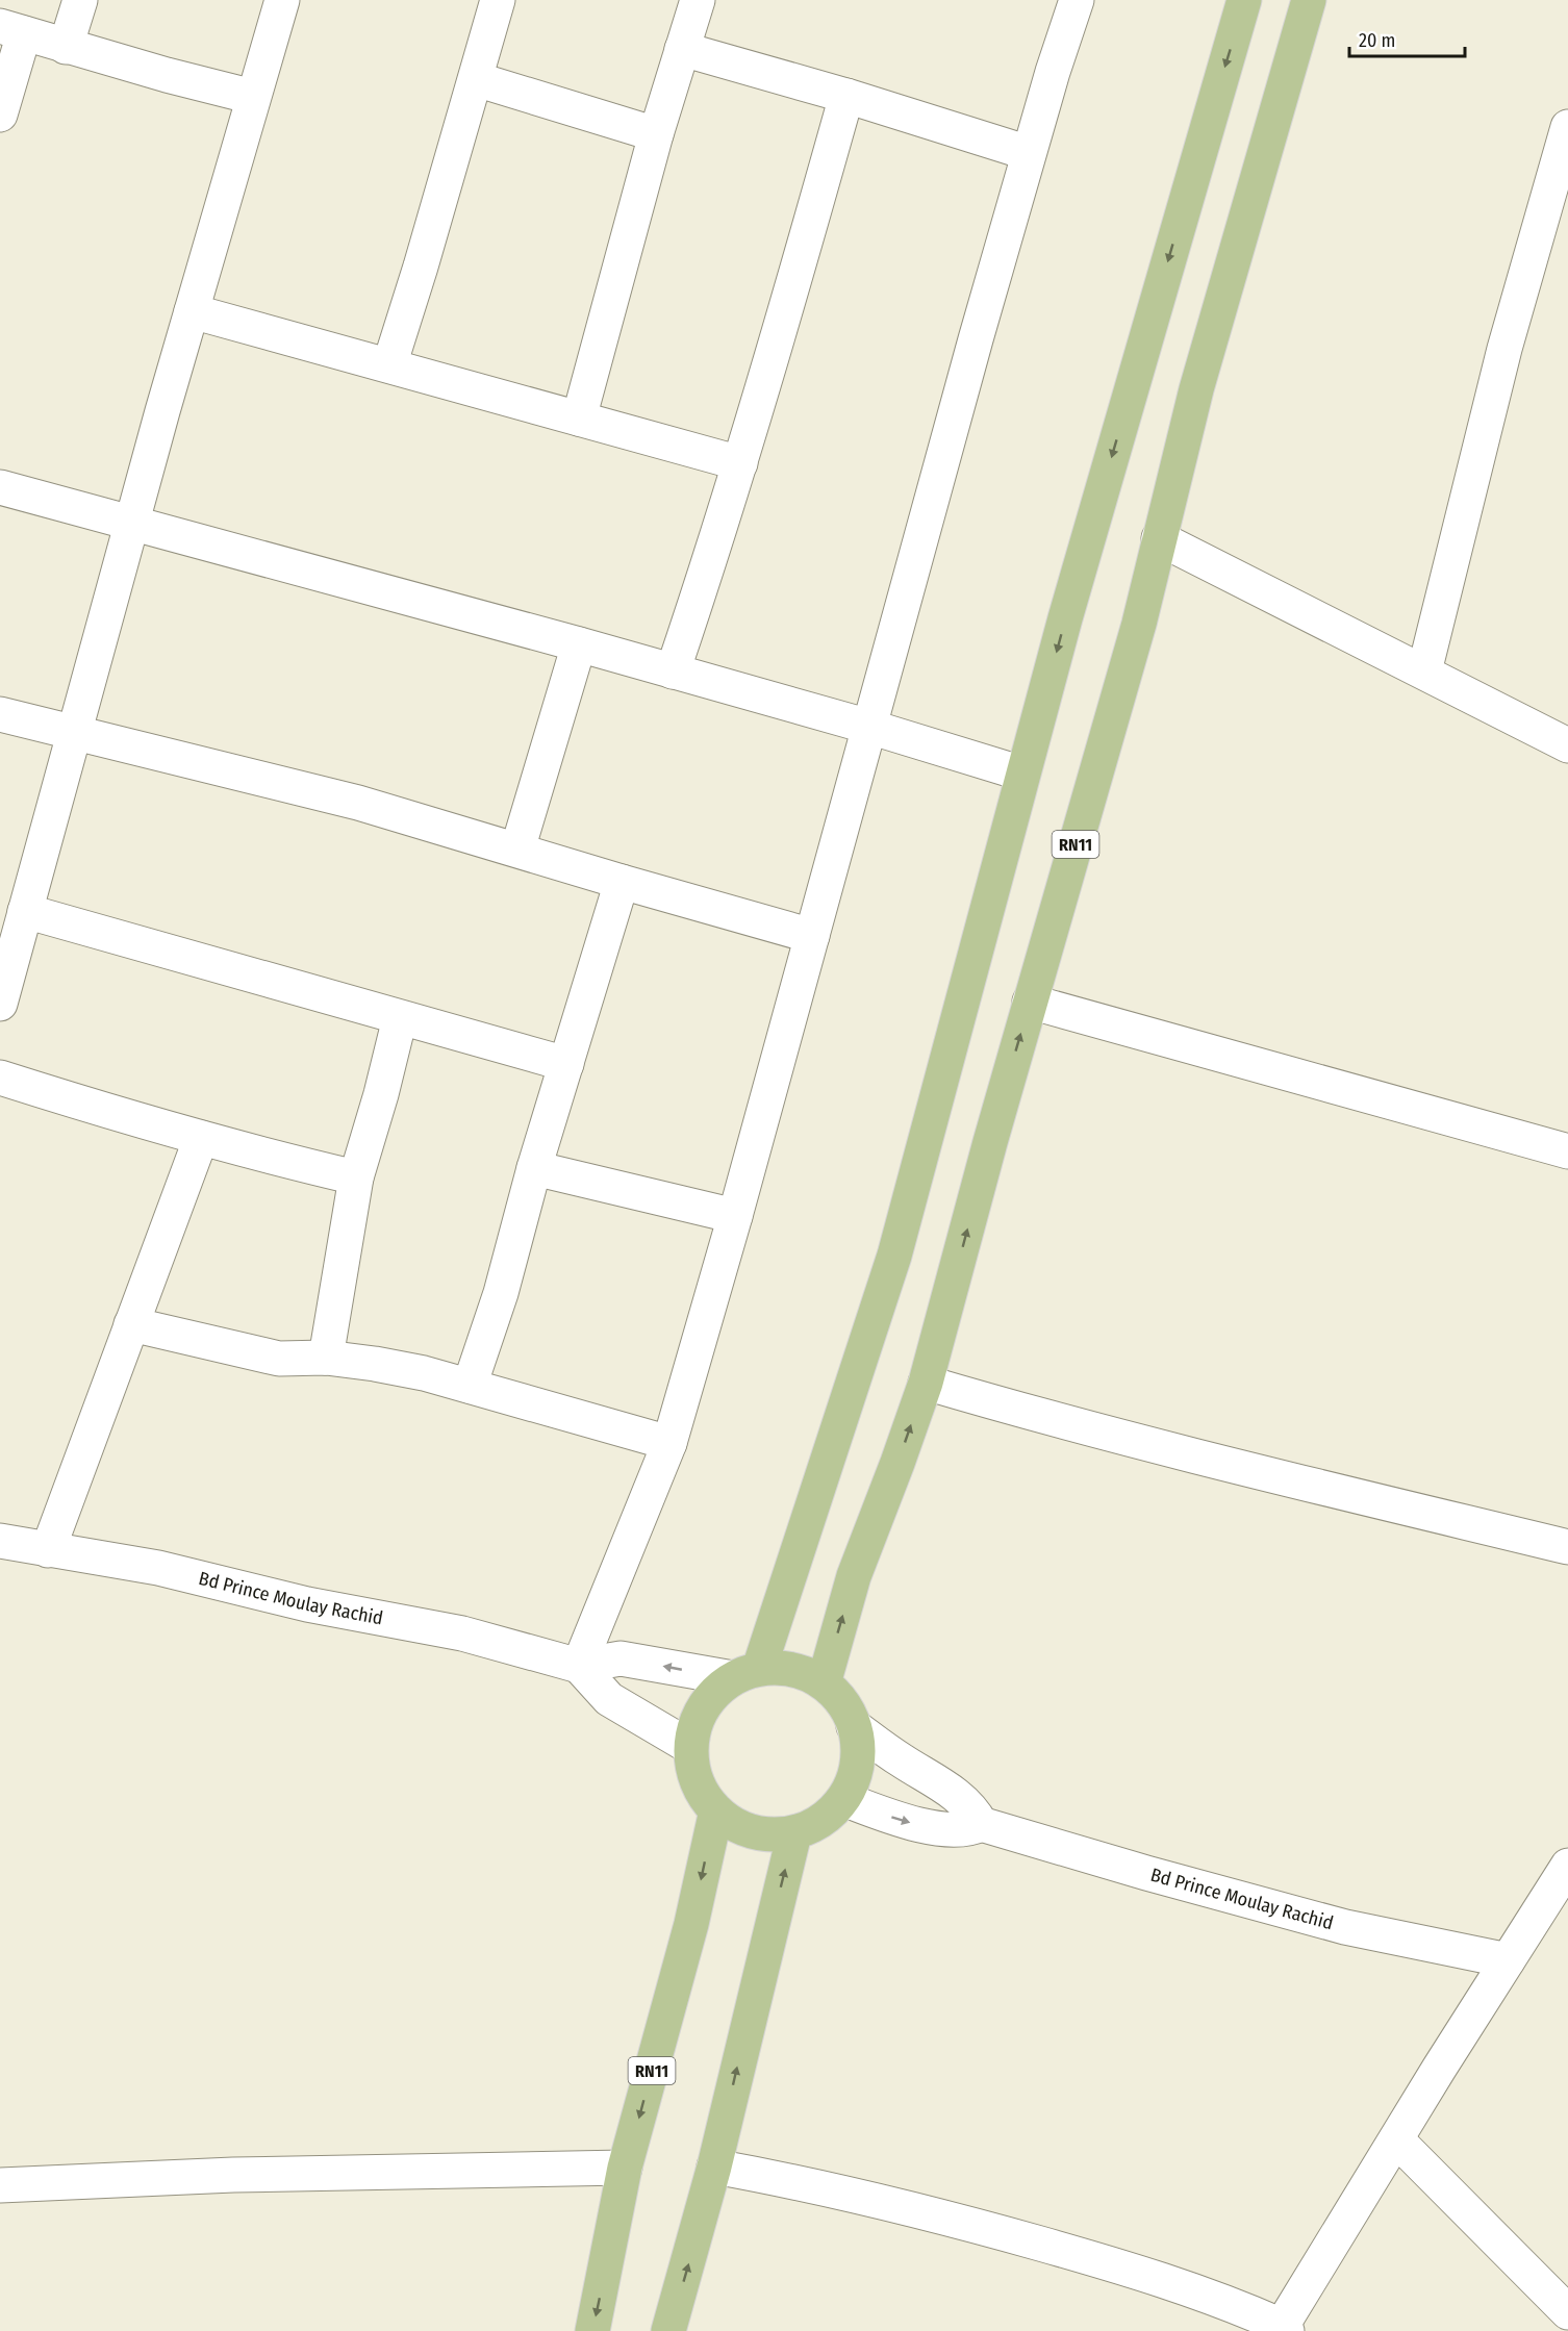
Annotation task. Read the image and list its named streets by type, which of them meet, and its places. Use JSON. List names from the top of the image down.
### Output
{
  "streets": {
    "main road": ["RN11"],
    "street": ["Bd Prince Moulay Rachid"]
  },
  "crossings": [
    ["RN11", "Bd Prince Moulay Rachid"]
  ],
  "scale_bar": "20 m"
}
